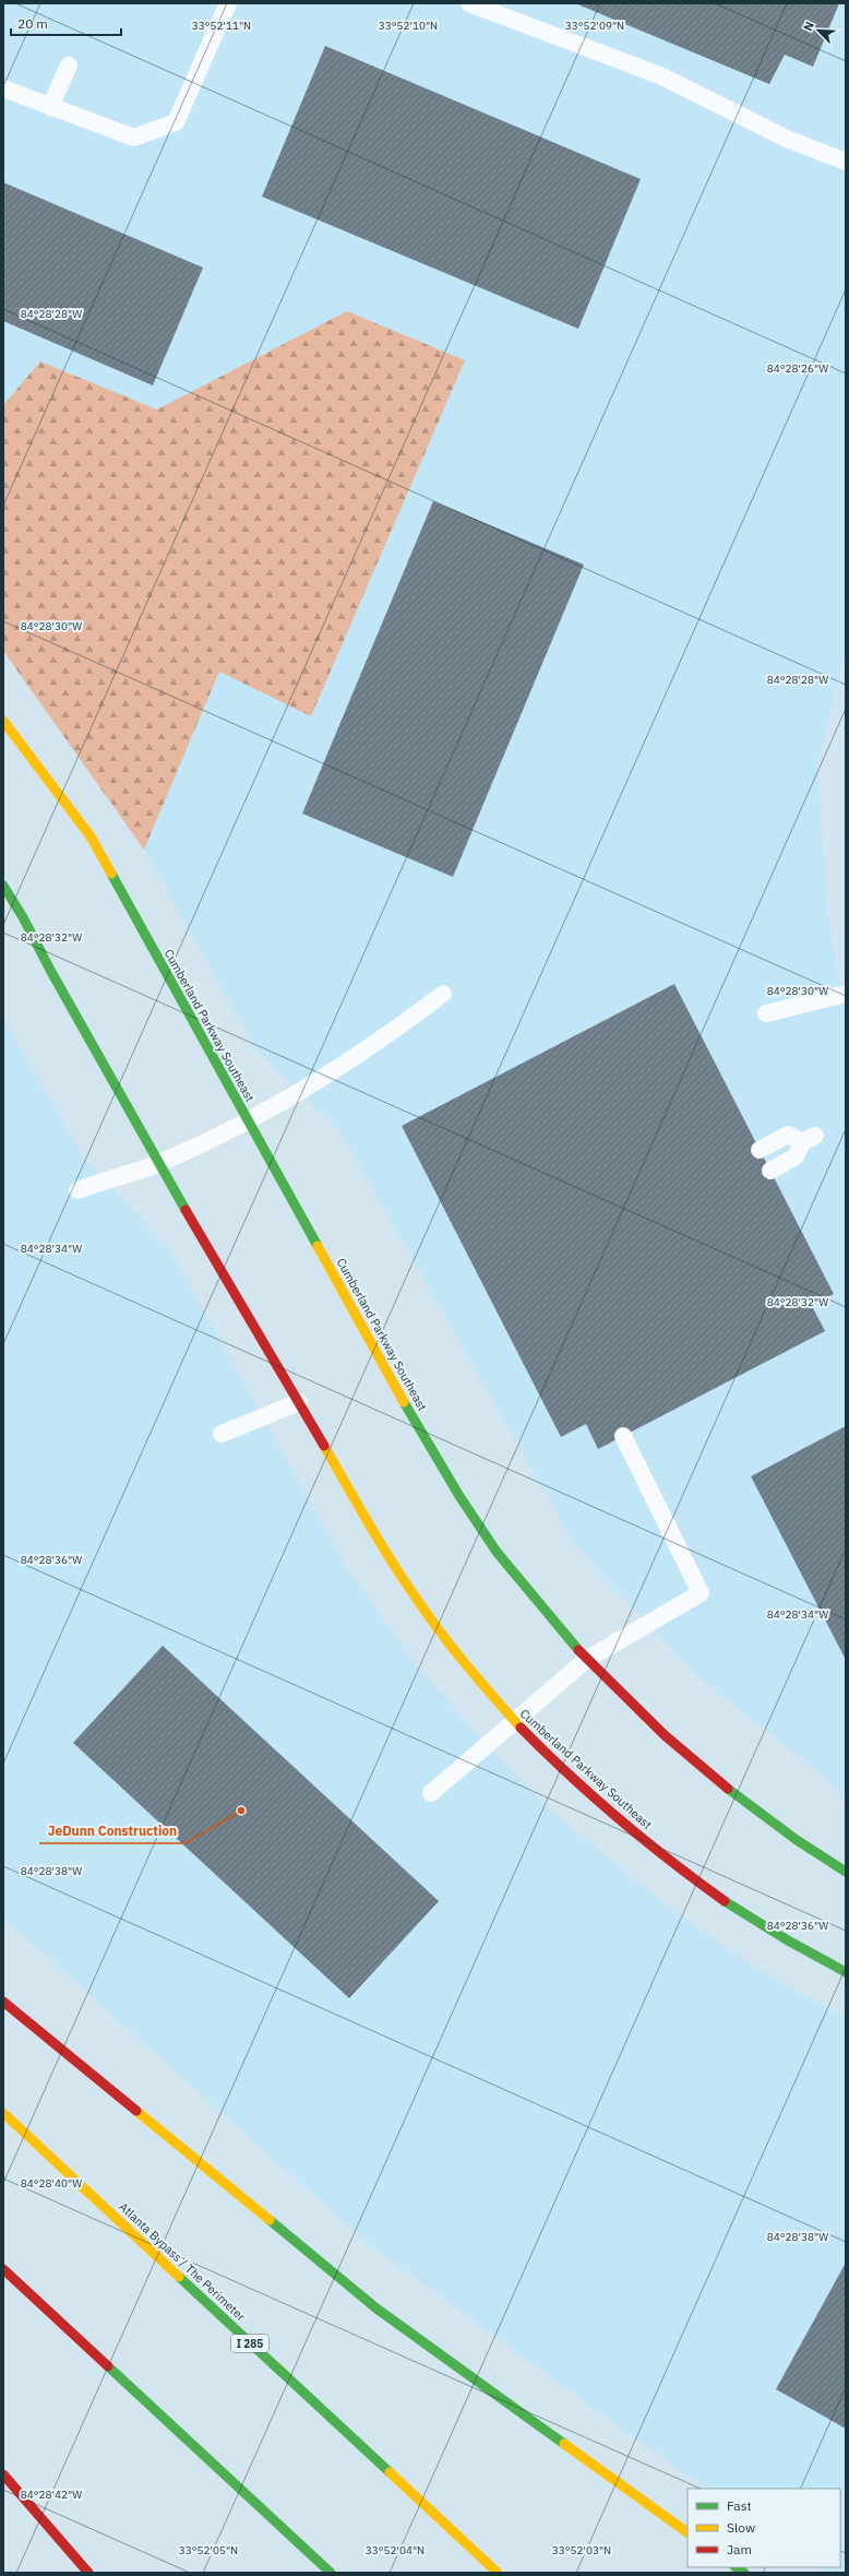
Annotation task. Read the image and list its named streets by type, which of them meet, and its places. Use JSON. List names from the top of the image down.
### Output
{
  "streets": {
    "main road": ["Cumberland Parkway Southeast", "Atlanta Bypass / The Perimeter", "I 285"]
  },
  "places": ["JeDunn Construction"],
  "legend": ["Fast", "Slow", "Jam"],
  "scale_bar": "20 m",
  "north": "top left",
  "coordinates": [
    "33°52'11\"N",
    "33°52'10\"N",
    "33°52'09\"N",
    "84°28'28\"W",
    "84°28'26\"W",
    "84°28'30\"W",
    "84°28'32\"W",
    "84°28'34\"W",
    "84°28'36\"W",
    "84°28'38\"W",
    "84°28'40\"W",
    "84°28'42\"W",
    "33°52'05\"N",
    "33°52'04\"N",
    "33°52'03\"N"
  ]
}
